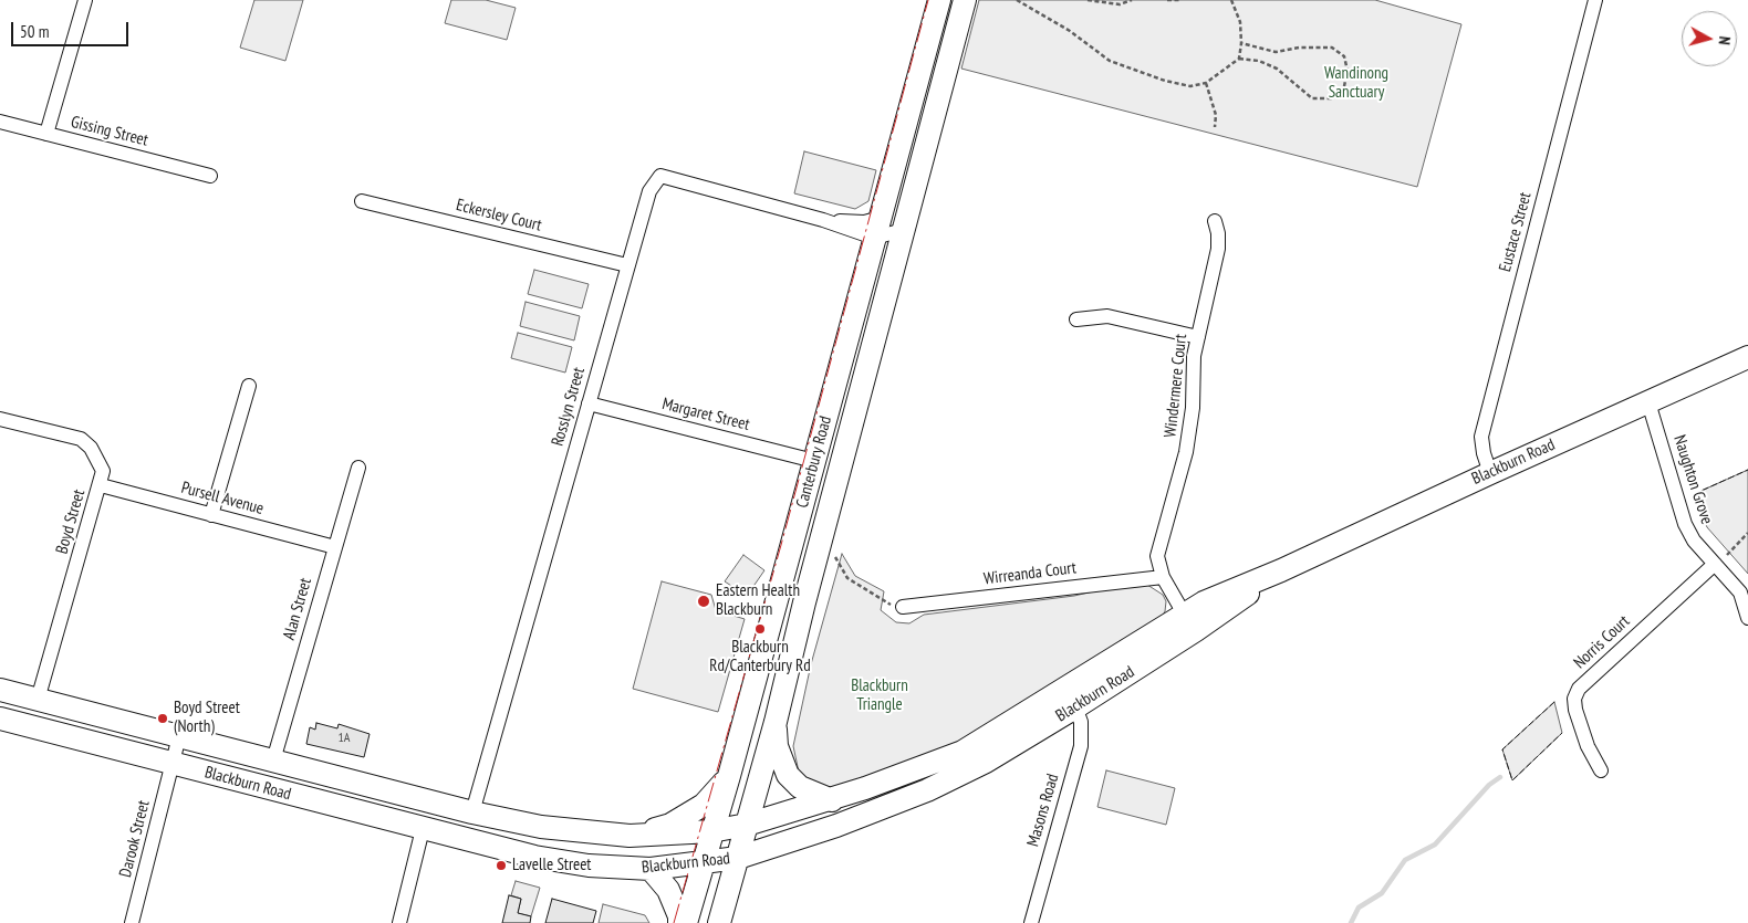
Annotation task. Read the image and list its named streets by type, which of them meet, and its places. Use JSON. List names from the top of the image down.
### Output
{
  "streets": {
    "main road": ["Canterbury Road", "Blackburn Road"],
    "street": [
      "Gissing Street",
      "Eckersley Court",
      "Eustace Street",
      "Windermere Court",
      "Rosslyn Street",
      "Margaret Street",
      "Naughton Grove",
      "Pursell Avenue",
      "Boyd Street",
      "Wirreanda Court",
      "Alan Street",
      "Norris Court",
      "Masons Road",
      "Darook Street"
    ]
  },
  "crossings": [
    ["Eckersley Court", "Rosslyn Street"],
    ["Eustace Street", "Blackburn Road"],
    ["Windermere Court", "Blackburn Road"],
    ["Windermere Court", "Wirreanda Court"],
    ["Rosslyn Street", "Margaret Street"],
    ["Rosslyn Street", "Canterbury Road"],
    ["Rosslyn Street", "Blackburn Road"],
    ["Margaret Street", "Canterbury Road"],
    ["Canterbury Road", "Blackburn Road"],
    ["Blackburn Road", "Naughton Grove"],
    ["Blackburn Road", "Boyd Street"],
    ["Blackburn Road", "Alan Street"],
    ["Blackburn Road", "Masons Road"],
    ["Blackburn Road", "Darook Street"],
    ["Naughton Grove", "Norris Court"],
    ["Pursell Avenue", "Boyd Street"],
    ["Pursell Avenue", "Alan Street"]
  ],
  "parks": ["Wandinong Sanctuary", "Blackburn Triangle"],
  "places": [
    "Eastern Health Blackburn",
    "Blackburn Rd/Canterbury Rd",
    "Boyd Street (North)",
    "Lavelle Street"
  ],
  "house_numbers": ["1A"],
  "scale_bar": "50 m",
  "north": "right"
}
